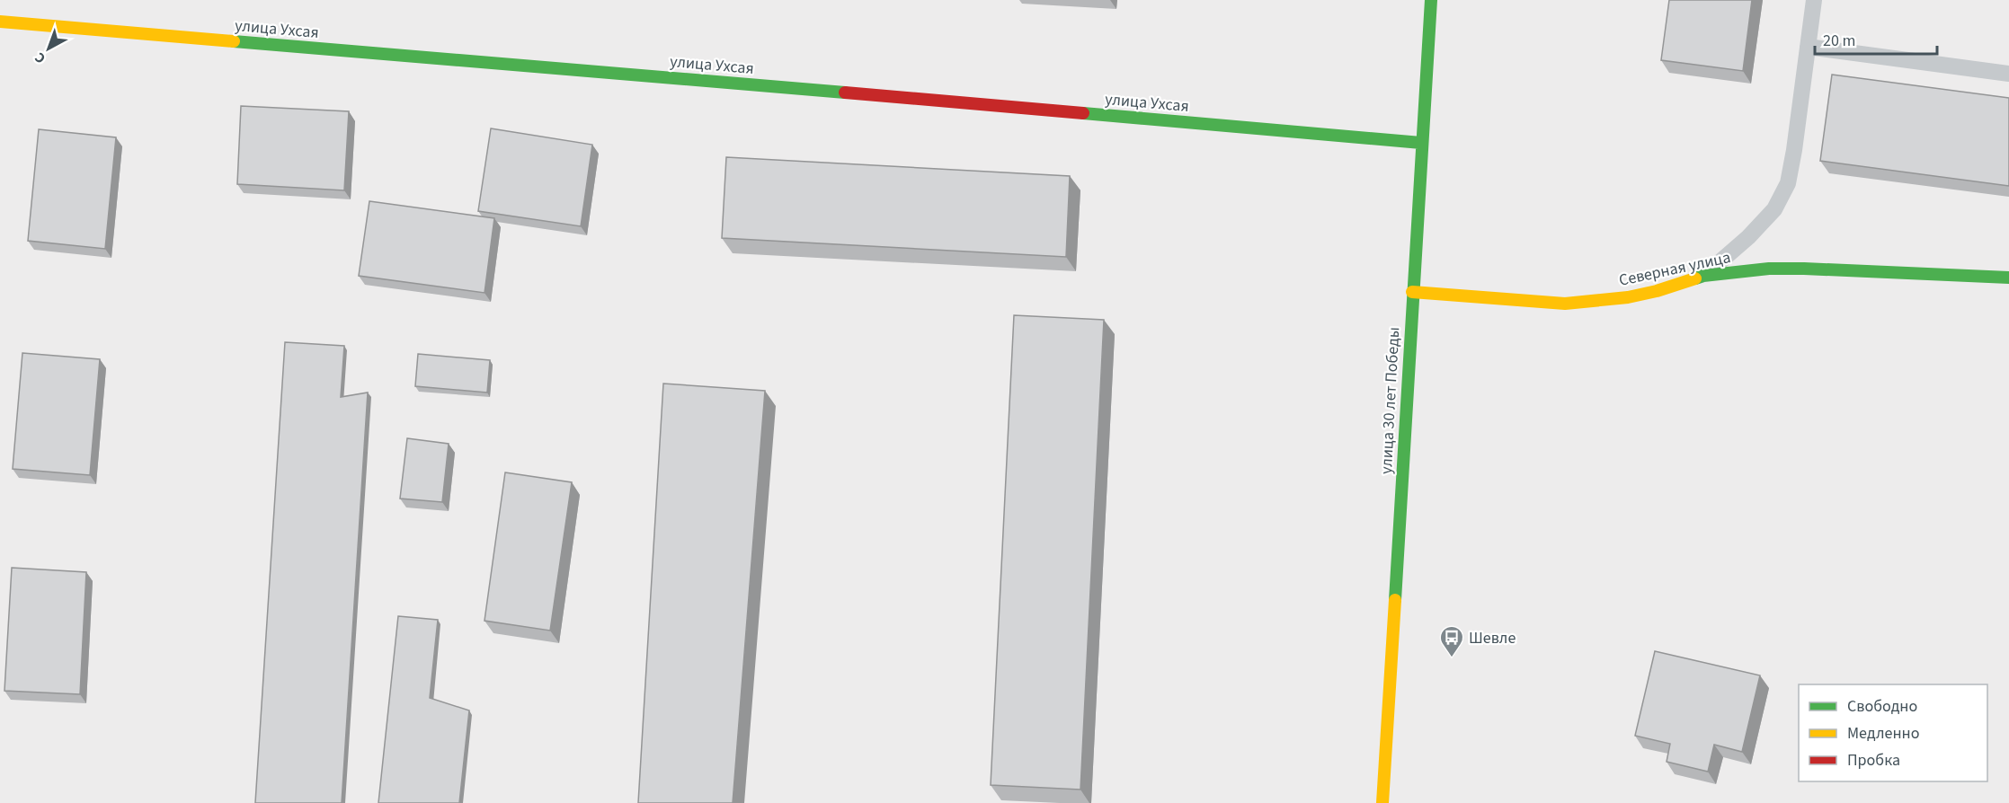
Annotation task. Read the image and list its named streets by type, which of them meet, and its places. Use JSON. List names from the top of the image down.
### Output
{
  "streets": {
    "street": ["улица Ухсая", "Северная улица", "улица 30 лет Победы"]
  },
  "crossings": [
    ["улица Ухсая", "улица 30 лет Победы"],
    ["Северная улица", "улица 30 лет Победы"]
  ],
  "places": {
    "bus stop": ["Шевле"]
  },
  "legend": ["Свободно", "Медленно", "Пробка"],
  "scale_bar": "20 m",
  "north": "bottom left"
}
